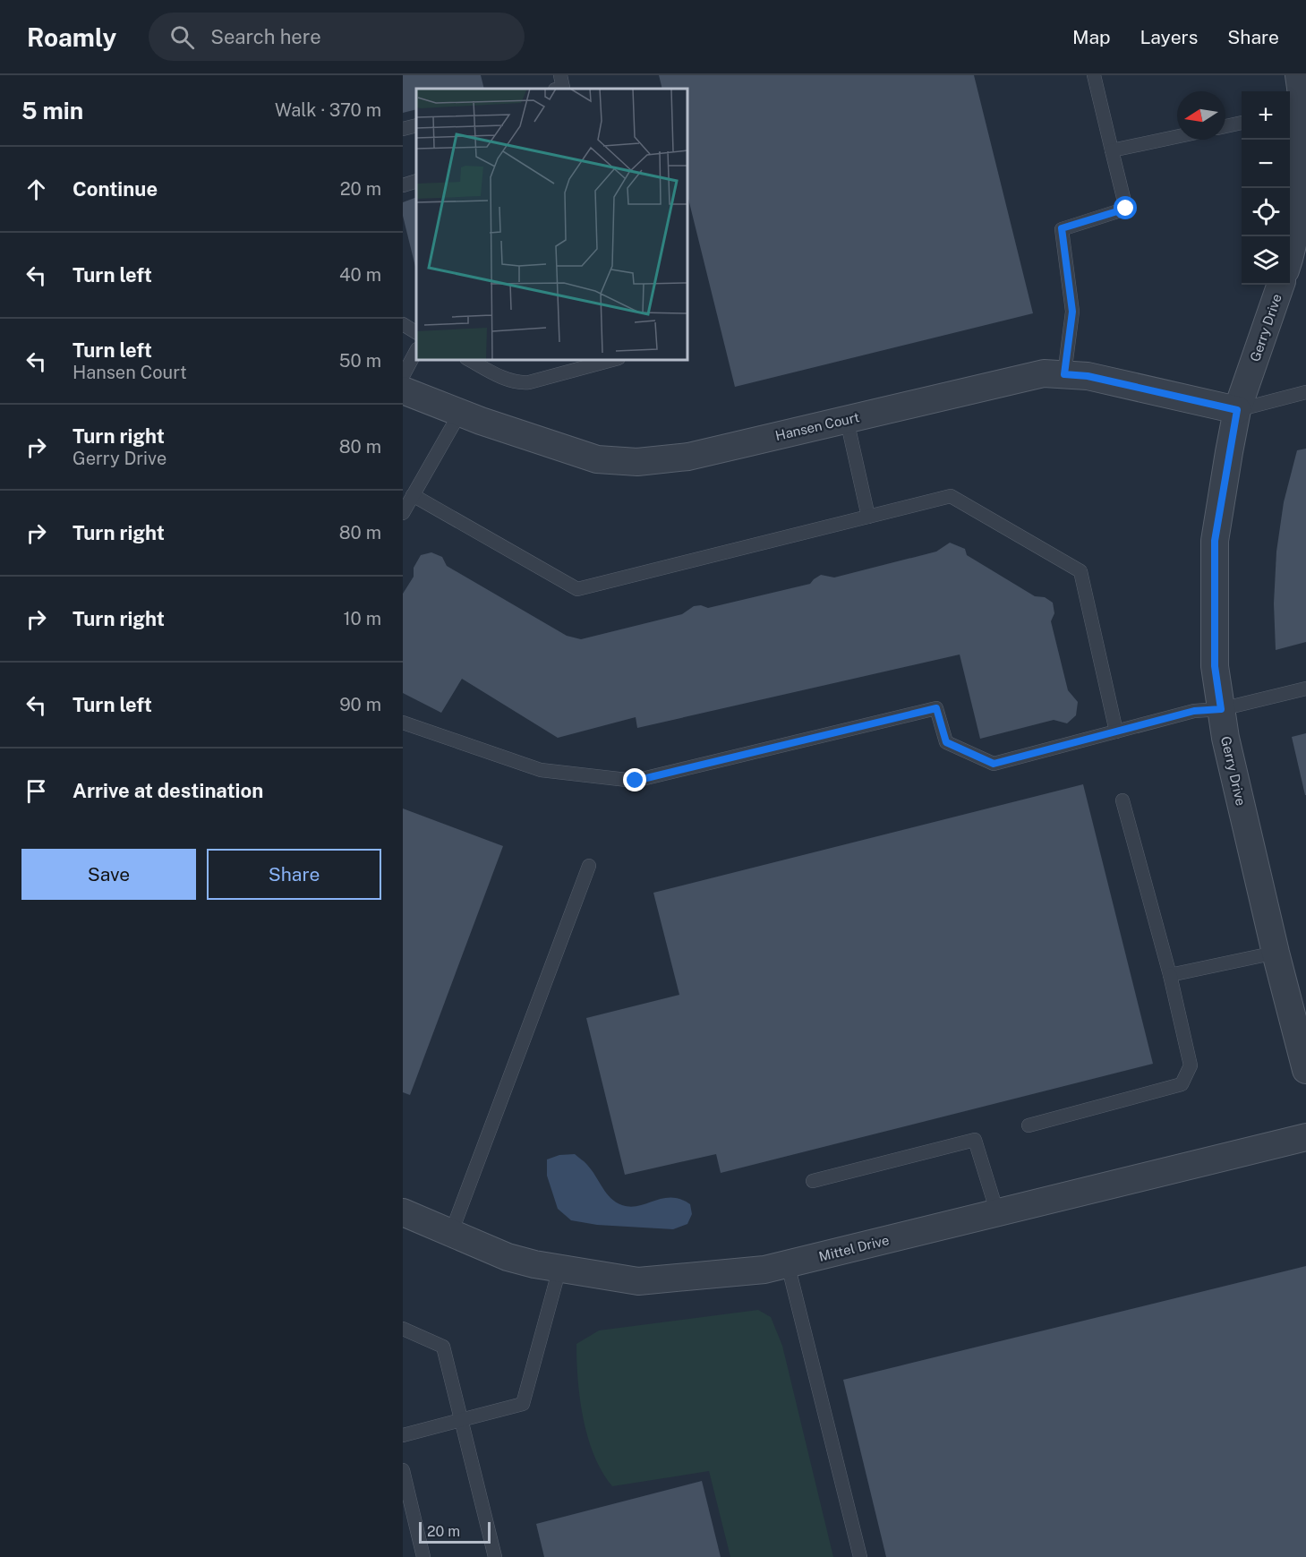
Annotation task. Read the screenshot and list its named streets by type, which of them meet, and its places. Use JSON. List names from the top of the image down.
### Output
{
  "streets": {
    "street": ["Gerry Drive", "Hansen Court", "Mittel Drive"]
  },
  "crossings": [
    ["Gerry Drive", "Hansen Court"]
  ],
  "scale_bar": "20 m",
  "north": "left",
  "page": {
    "header": "Roamly",
    "search": "Search here",
    "nav": ["Map", "Layers", "Share"],
    "heading": ["5 min", "Walk · 370 m"],
    "map_buttons": ["+", "−"],
    "list": [
      ["Continue", "20 m"],
      ["Turn left", "40 m"],
      ["Turn left", "Hansen Court", "50 m"],
      ["Turn right", "Gerry Drive", "80 m"],
      ["Turn right", "80 m"],
      ["Turn right", "10 m"],
      ["Turn left", "90 m"],
      "Arrive at destination"
    ],
    "buttons": ["Save", "Share"],
    "scale": "20 m"
  }
}
